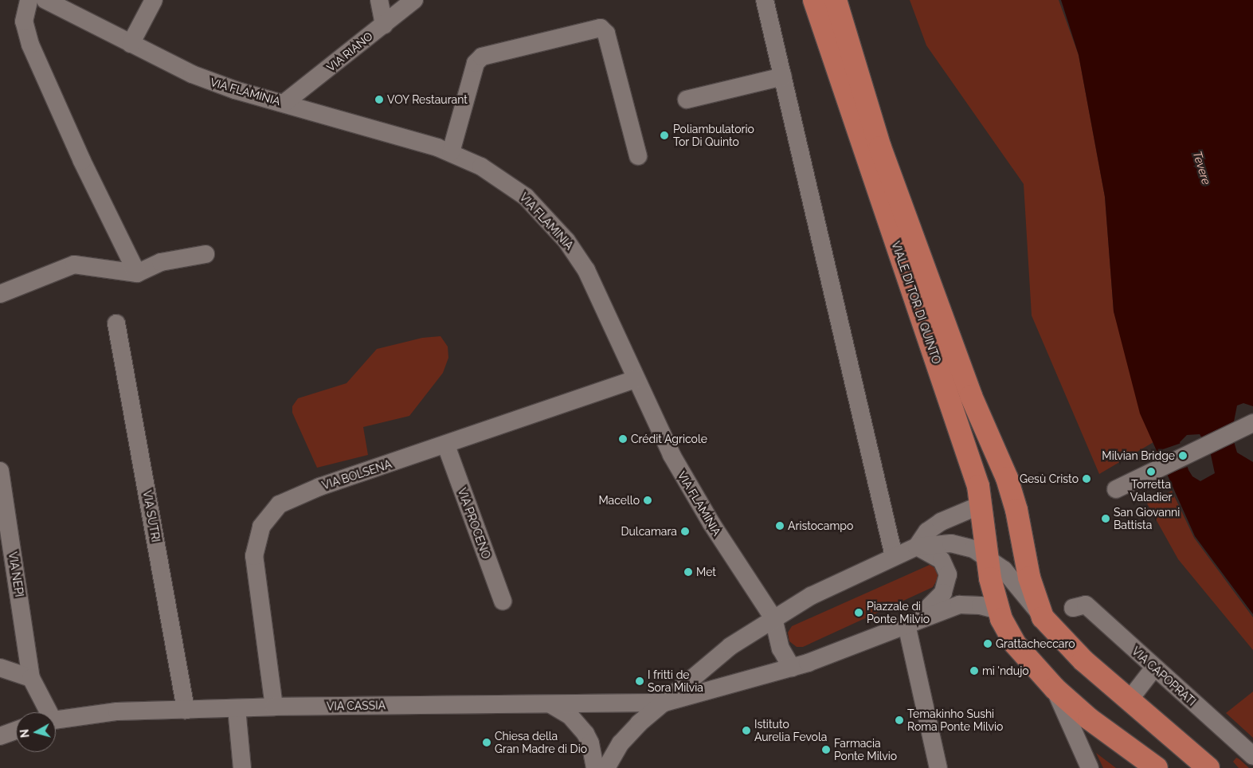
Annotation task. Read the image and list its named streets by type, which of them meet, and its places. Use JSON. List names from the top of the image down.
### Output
{
  "streets": {
    "main road": ["VIALE DI TOR DI QUINTO"],
    "street": [
      "VIA RIANO",
      "VIA FLAMINIA",
      "VIA BOLSENA",
      "VIA SUTRI",
      "VIA PROCENO",
      "VIA NEPI",
      "VIA CAPOPRATI",
      "VIA CASSIA"
    ]
  },
  "crossings": [
    ["VIA RIANO", "VIA FLAMINIA"],
    ["VIA FLAMINIA", "VIA BOLSENA"],
    ["VIA BOLSENA", "VIA PROCENO"],
    ["VIA BOLSENA", "VIA CASSIA"],
    ["VIA SUTRI", "VIA CASSIA"]
  ],
  "water": ["Tevere"],
  "places": [
    "VOY Restaurant",
    "Poliambulatorio Tor Di Quinto",
    "Crédit Agricole",
    "Milvian Bridge",
    "Torretta Valadier",
    "Gesù Cristo",
    "Macello",
    "San Giovanni Battista",
    "Aristocampo",
    "Dulcamara",
    "Met",
    "Piazzale di Ponte Milvio",
    "Grattacheccaro",
    "mi 'ndujo",
    "I fritti de Sora Milvia",
    "Temakinho Sushi Roma Ponte Milvio",
    "Istituto Aurelia Fevola",
    "Chiesa della Gran Madre di Dio",
    "Farmacia Ponte Milvio"
  ],
  "north": "left"
}
